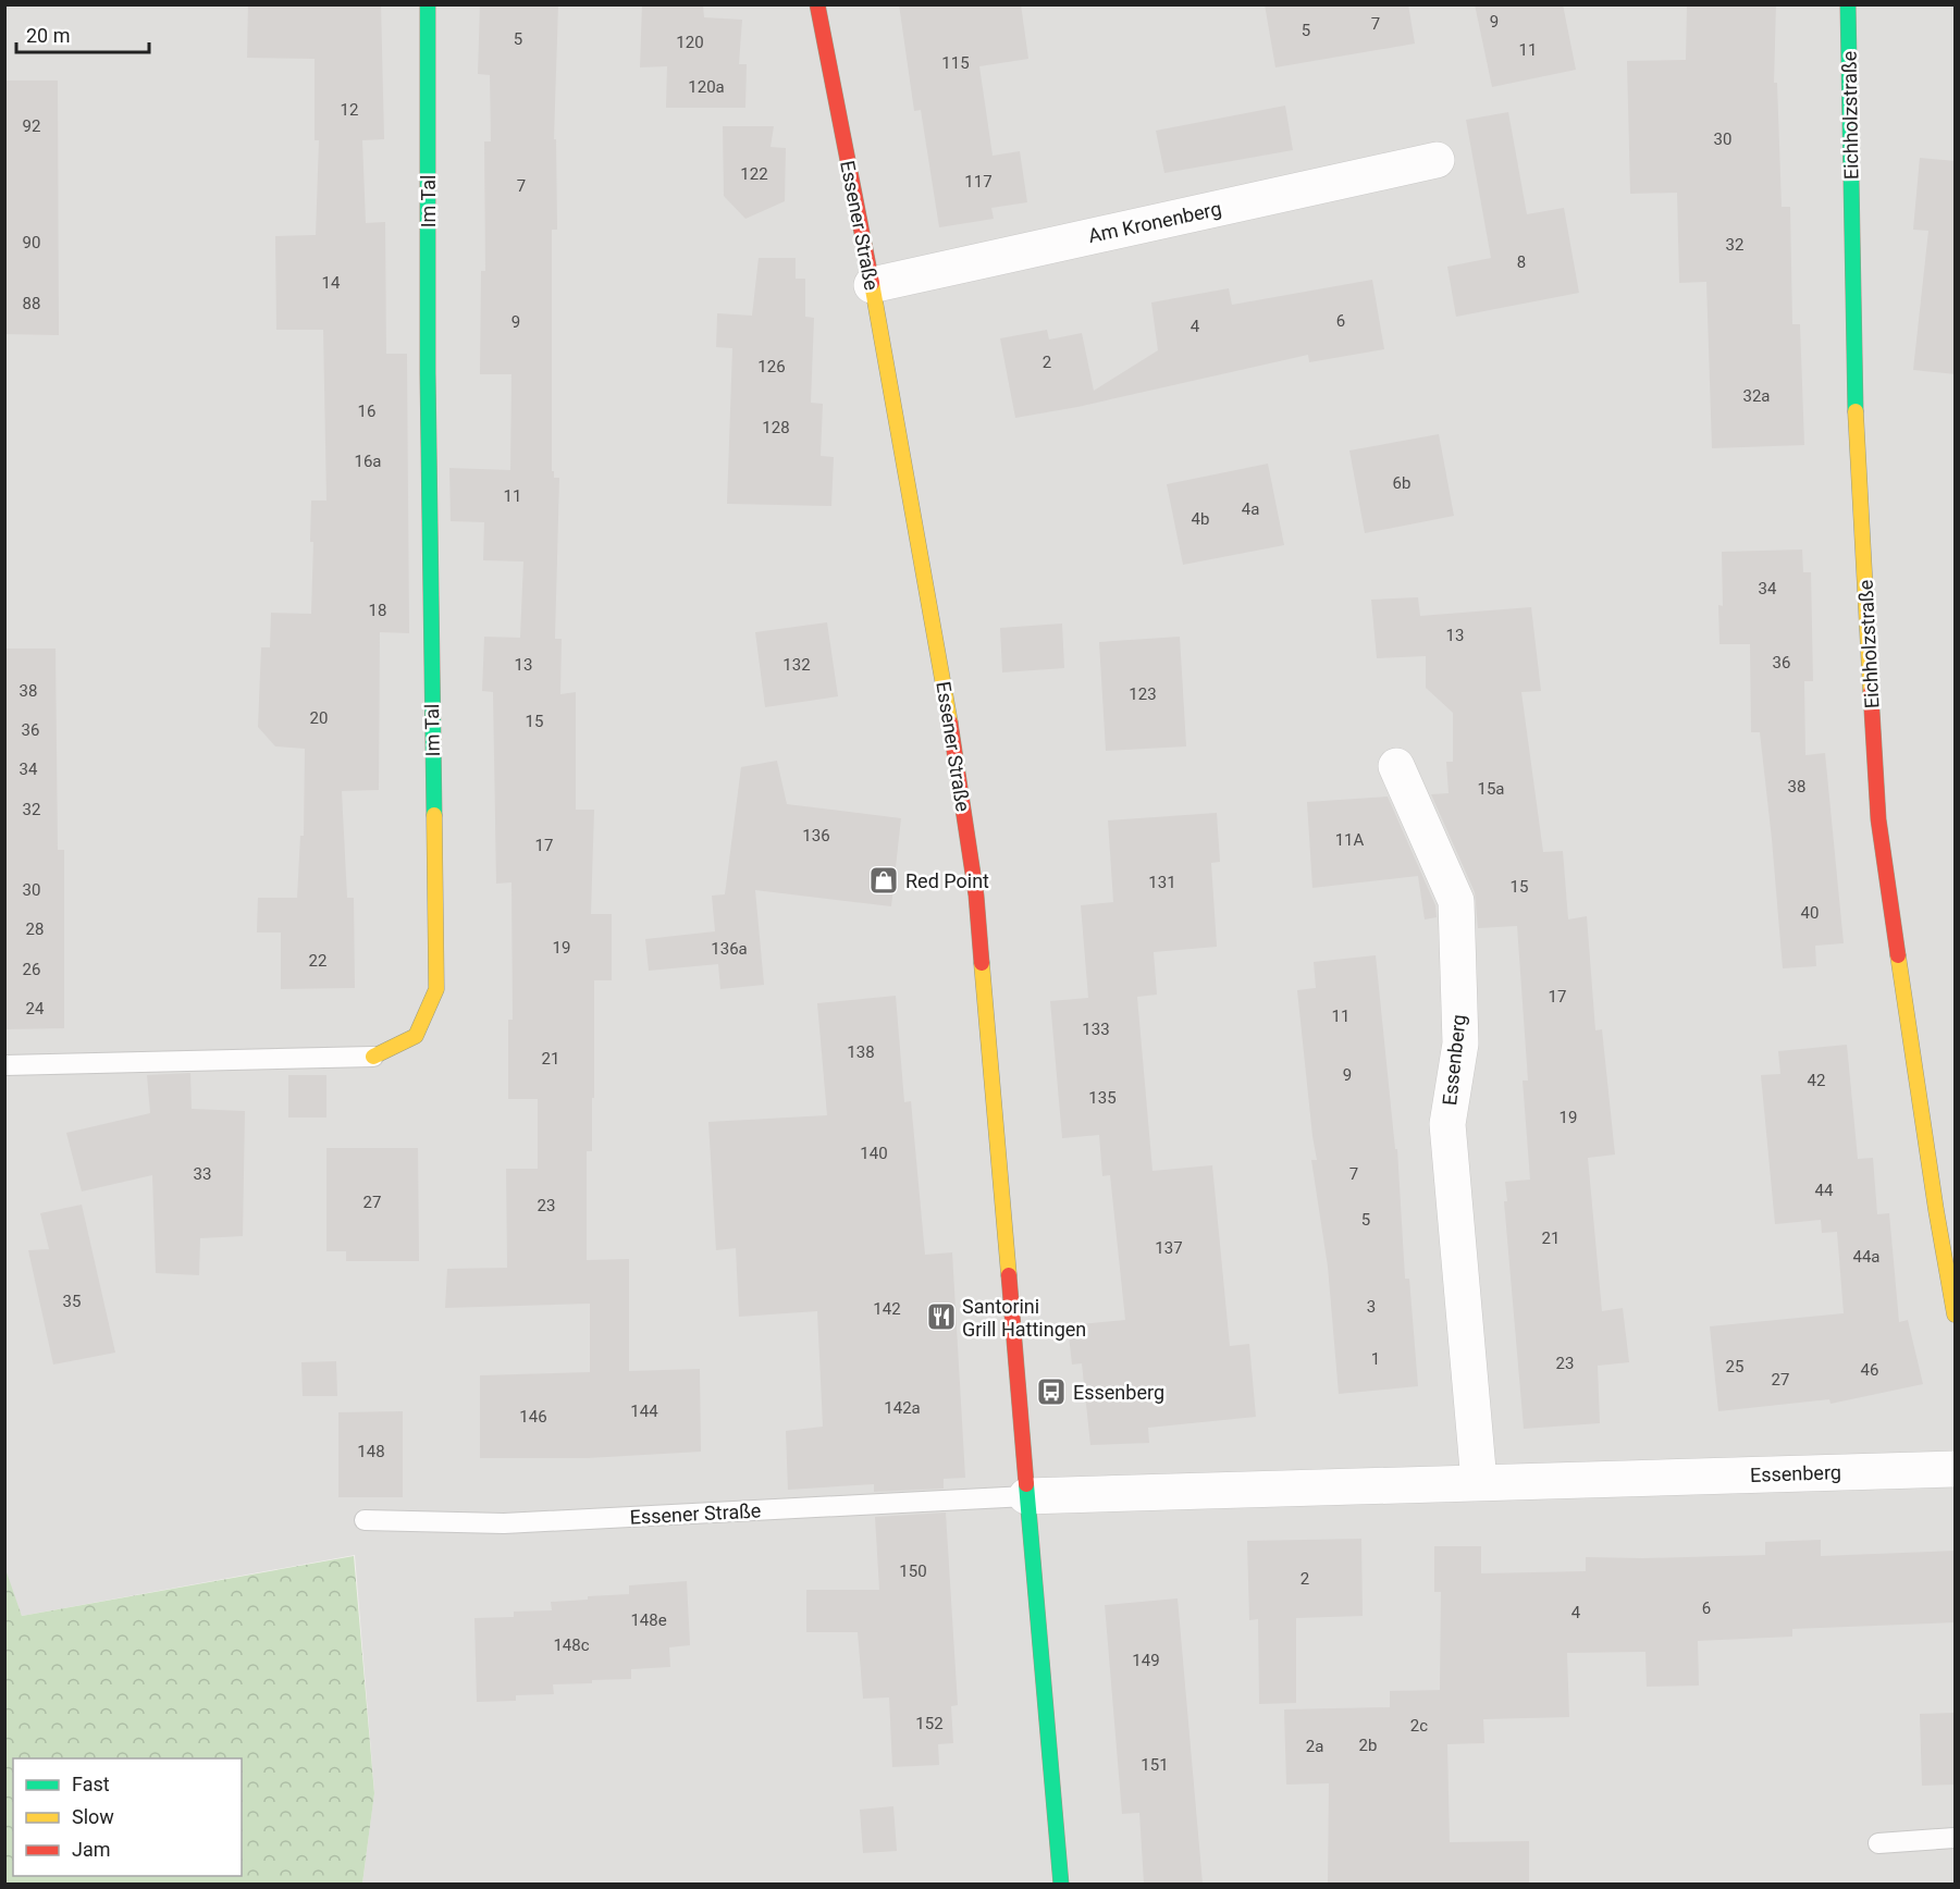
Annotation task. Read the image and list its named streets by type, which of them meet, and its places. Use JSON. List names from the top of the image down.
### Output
{
  "streets": {
    "street": [
      "Eichholzstraße",
      "Im Tal",
      "Am Kronenberg",
      "Essener Straße",
      "Essenberg"
    ]
  },
  "crossings": [
    ["Am Kronenberg", "Essener Straße"],
    ["Essener Straße", "Essenberg"]
  ],
  "places": {
    "shop": ["Red Point"],
    "restaurant": ["Santorini Grill Hattingen"],
    "bus stop": ["Essenberg"]
  },
  "house_numbers": [
    "9",
    "7",
    "5",
    "5",
    "120",
    "11",
    "115",
    "120a",
    "12",
    "92",
    "30",
    "122",
    "117",
    "7",
    "90",
    "32",
    "8",
    "14",
    "88",
    "6",
    "9",
    "4",
    "2",
    "126",
    "32a",
    "16",
    "128",
    "16a",
    "6b",
    "11",
    "4a",
    "4b",
    "34",
    "18",
    "13",
    "36",
    "13",
    "132",
    "38",
    "123",
    "20",
    "15",
    "36",
    "34",
    "38",
    "15a",
    "32",
    "136",
    "11A",
    "17",
    "131",
    "15",
    "30",
    "40",
    "28",
    "19",
    "136a",
    "22",
    "26",
    "17",
    "24",
    "11",
    "133",
    "138",
    "21",
    "9",
    "42",
    "135",
    "19",
    "140",
    "33",
    "7",
    "44",
    "27",
    "23",
    "5",
    "21",
    "137",
    "44a",
    "35",
    "3",
    "142",
    "1",
    "23",
    "25",
    "46",
    "27",
    "142a",
    "144",
    "146",
    "148",
    "150",
    "2",
    "6",
    "4",
    "148e",
    "148c",
    "149",
    "152",
    "2c",
    "2b",
    "2a",
    "151"
  ],
  "legend": ["Fast", "Slow", "Jam"],
  "scale_bar": "20 m"
}
